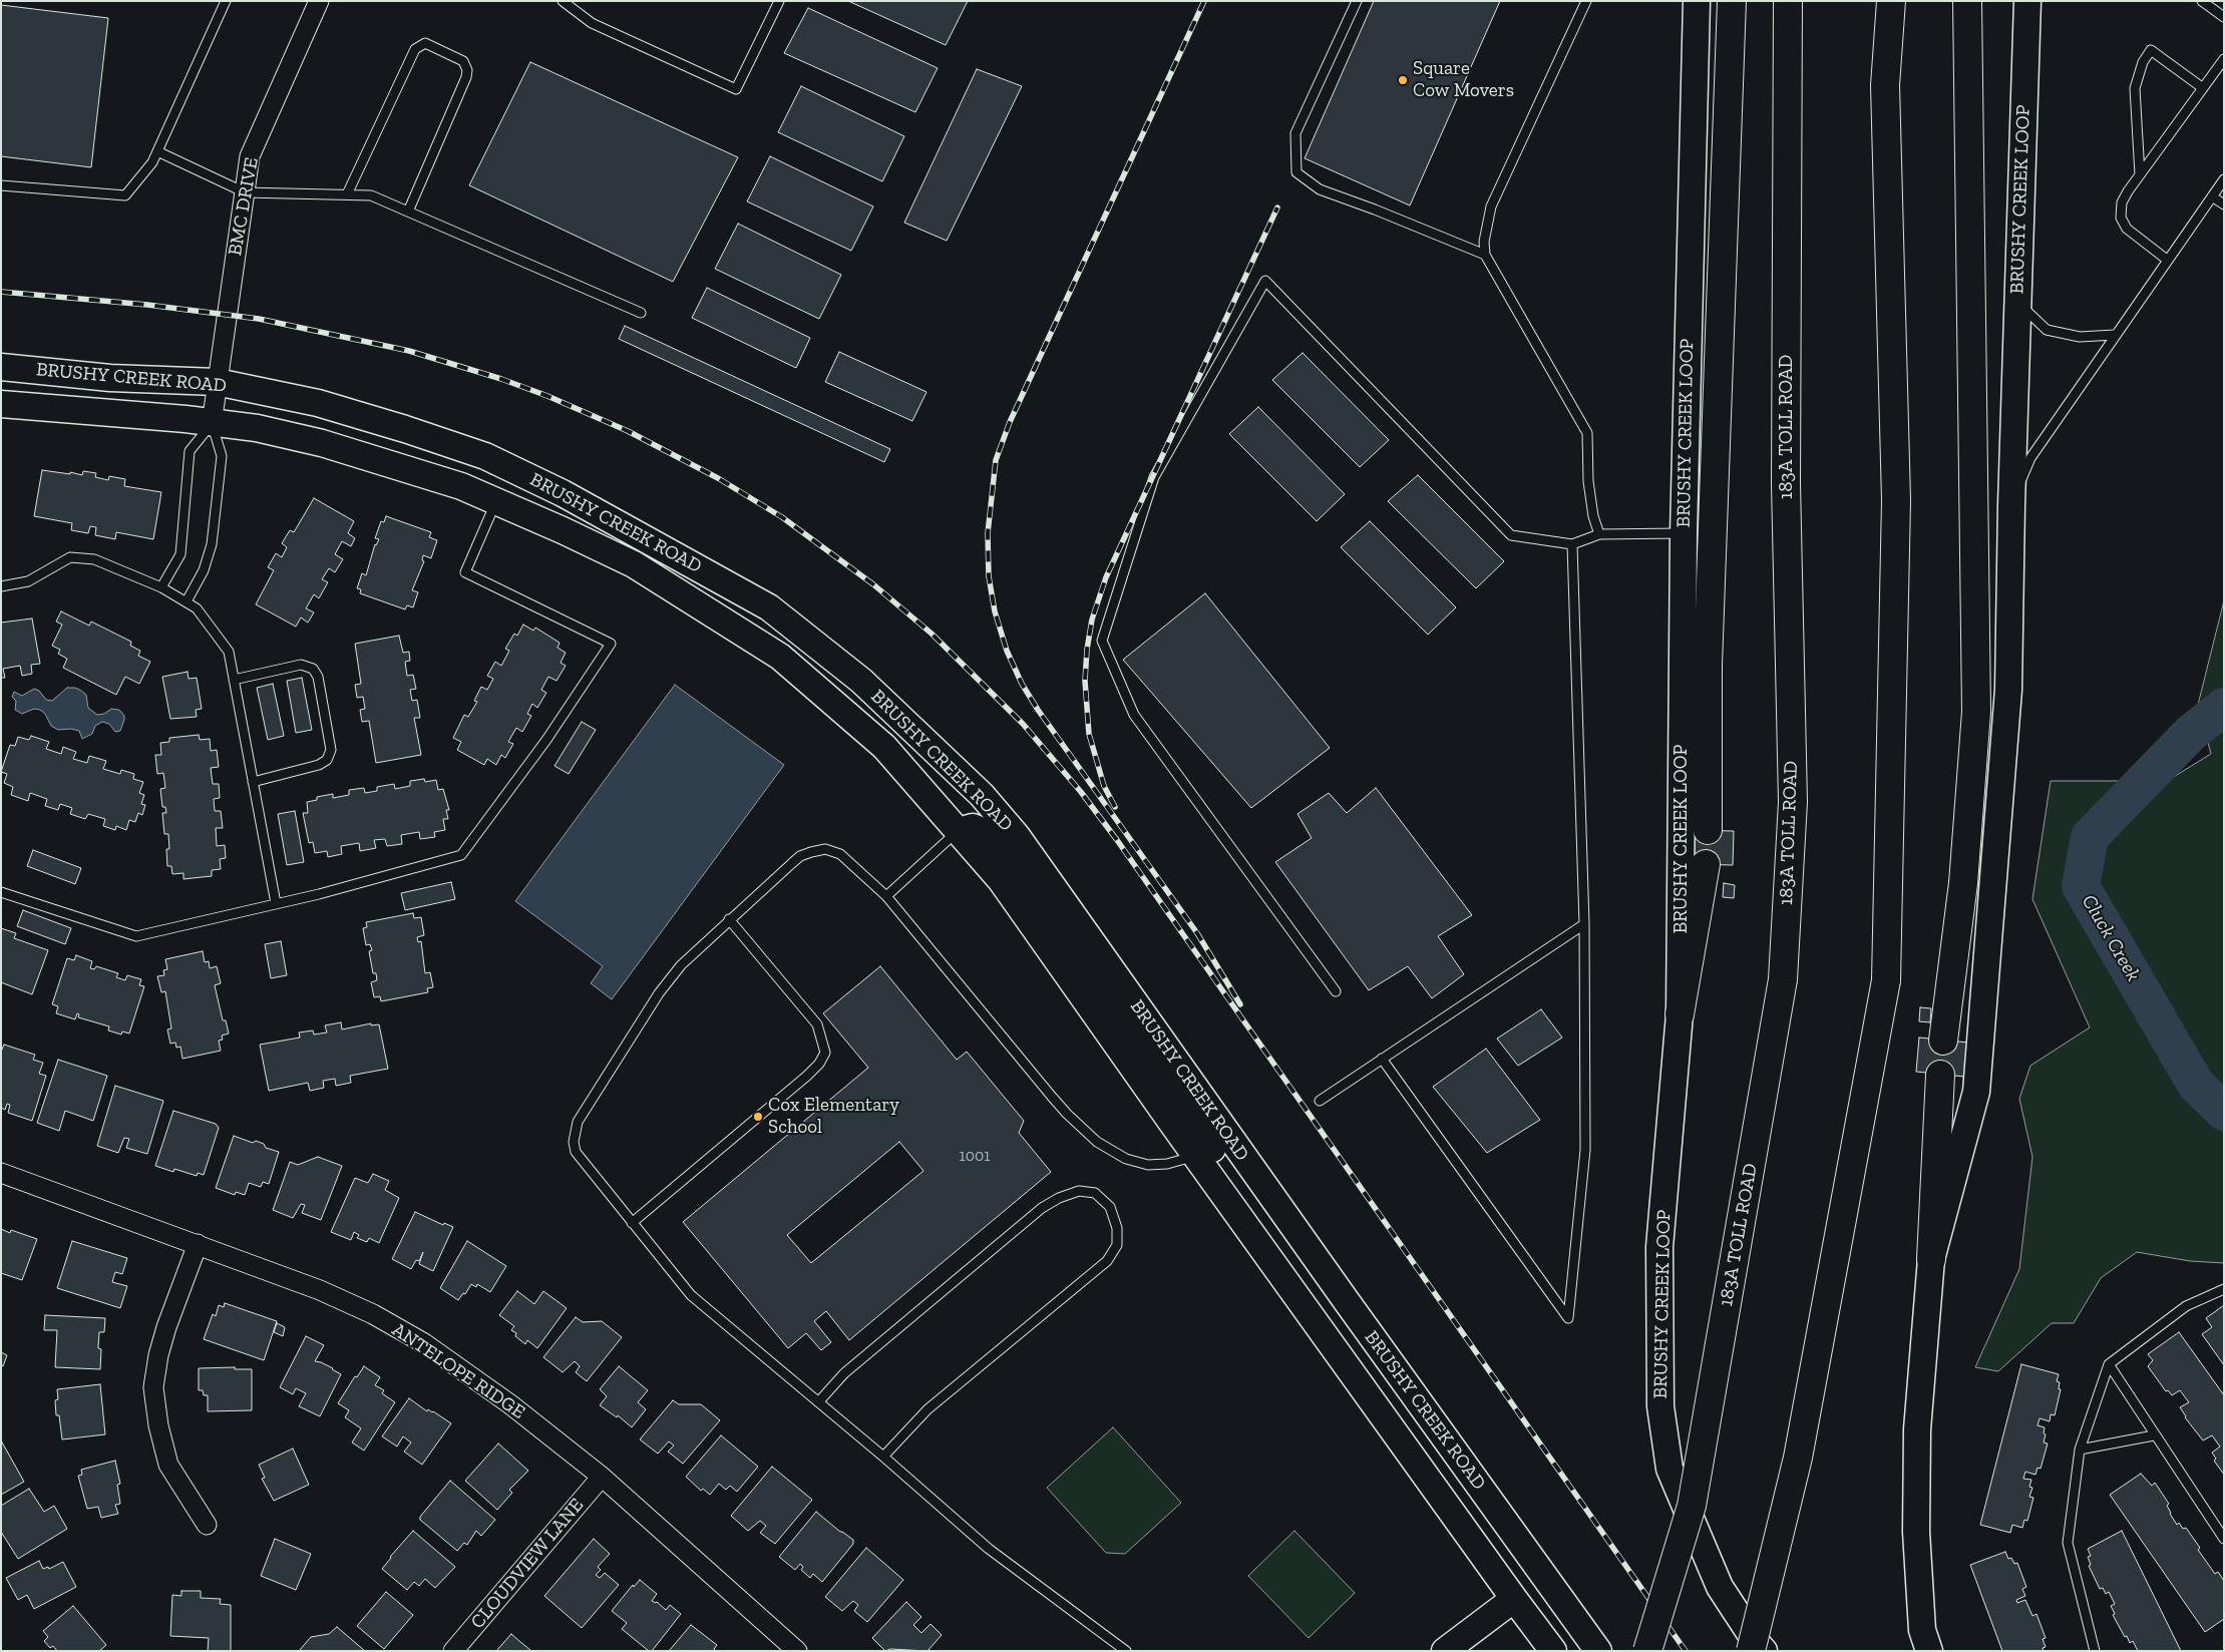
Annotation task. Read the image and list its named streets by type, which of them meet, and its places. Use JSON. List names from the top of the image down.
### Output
{
  "streets": {
    "highway": ["183A TOLL ROAD"],
    "main road": ["BRUSHY CREEK LOOP", "BRUSHY CREEK ROAD"],
    "street": ["BMC DRIVE", "ANTELOPE RIDGE", "CLOUDVIEW LANE"]
  },
  "crossings": [
    ["BMC DRIVE", "BRUSHY CREEK ROAD"],
    ["ANTELOPE RIDGE", "CLOUDVIEW LANE"]
  ],
  "water": ["Cluck Creek"],
  "places": ["Square Cow Movers", "Cox Elementary School"],
  "house_numbers": ["1001"]
}
